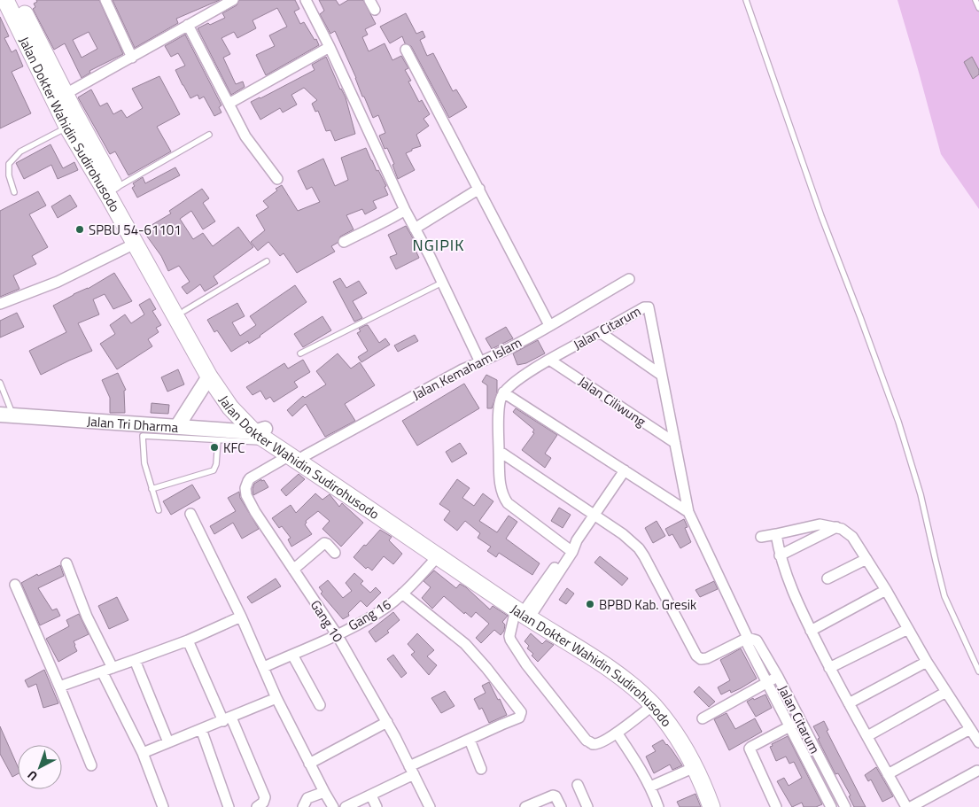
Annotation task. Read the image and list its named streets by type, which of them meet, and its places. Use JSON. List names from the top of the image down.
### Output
{
  "streets": {
    "highway": ["Jalan Dokter Wahidin Sudirohusodo"],
    "main road": ["Jalan Tri Dharma"],
    "street": [
      "Jalan Citarum",
      "Jalan Kemaham Islam",
      "Jalan Ciliwung",
      "Gang 16",
      "Gang 10"
    ]
  },
  "crossings": [
    ["Jalan Dokter Wahidin Sudirohusodo", "Jalan Kemaham Islam"],
    ["Jalan Dokter Wahidin Sudirohusodo", "Jalan Tri Dharma"],
    ["Jalan Dokter Wahidin Sudirohusodo", "Gang 16"],
    ["Jalan Dokter Wahidin Sudirohusodo", "Gang 10"],
    ["Jalan Citarum", "Jalan Ciliwung"],
    ["Jalan Kemaham Islam", "Gang 10"],
    ["Gang 16", "Gang 10"]
  ],
  "districts": ["NGIPIK"],
  "places": ["SPBU 54-61101", "KFC", "BPBD Kab. Gresik"],
  "north": "bottom left"
}
